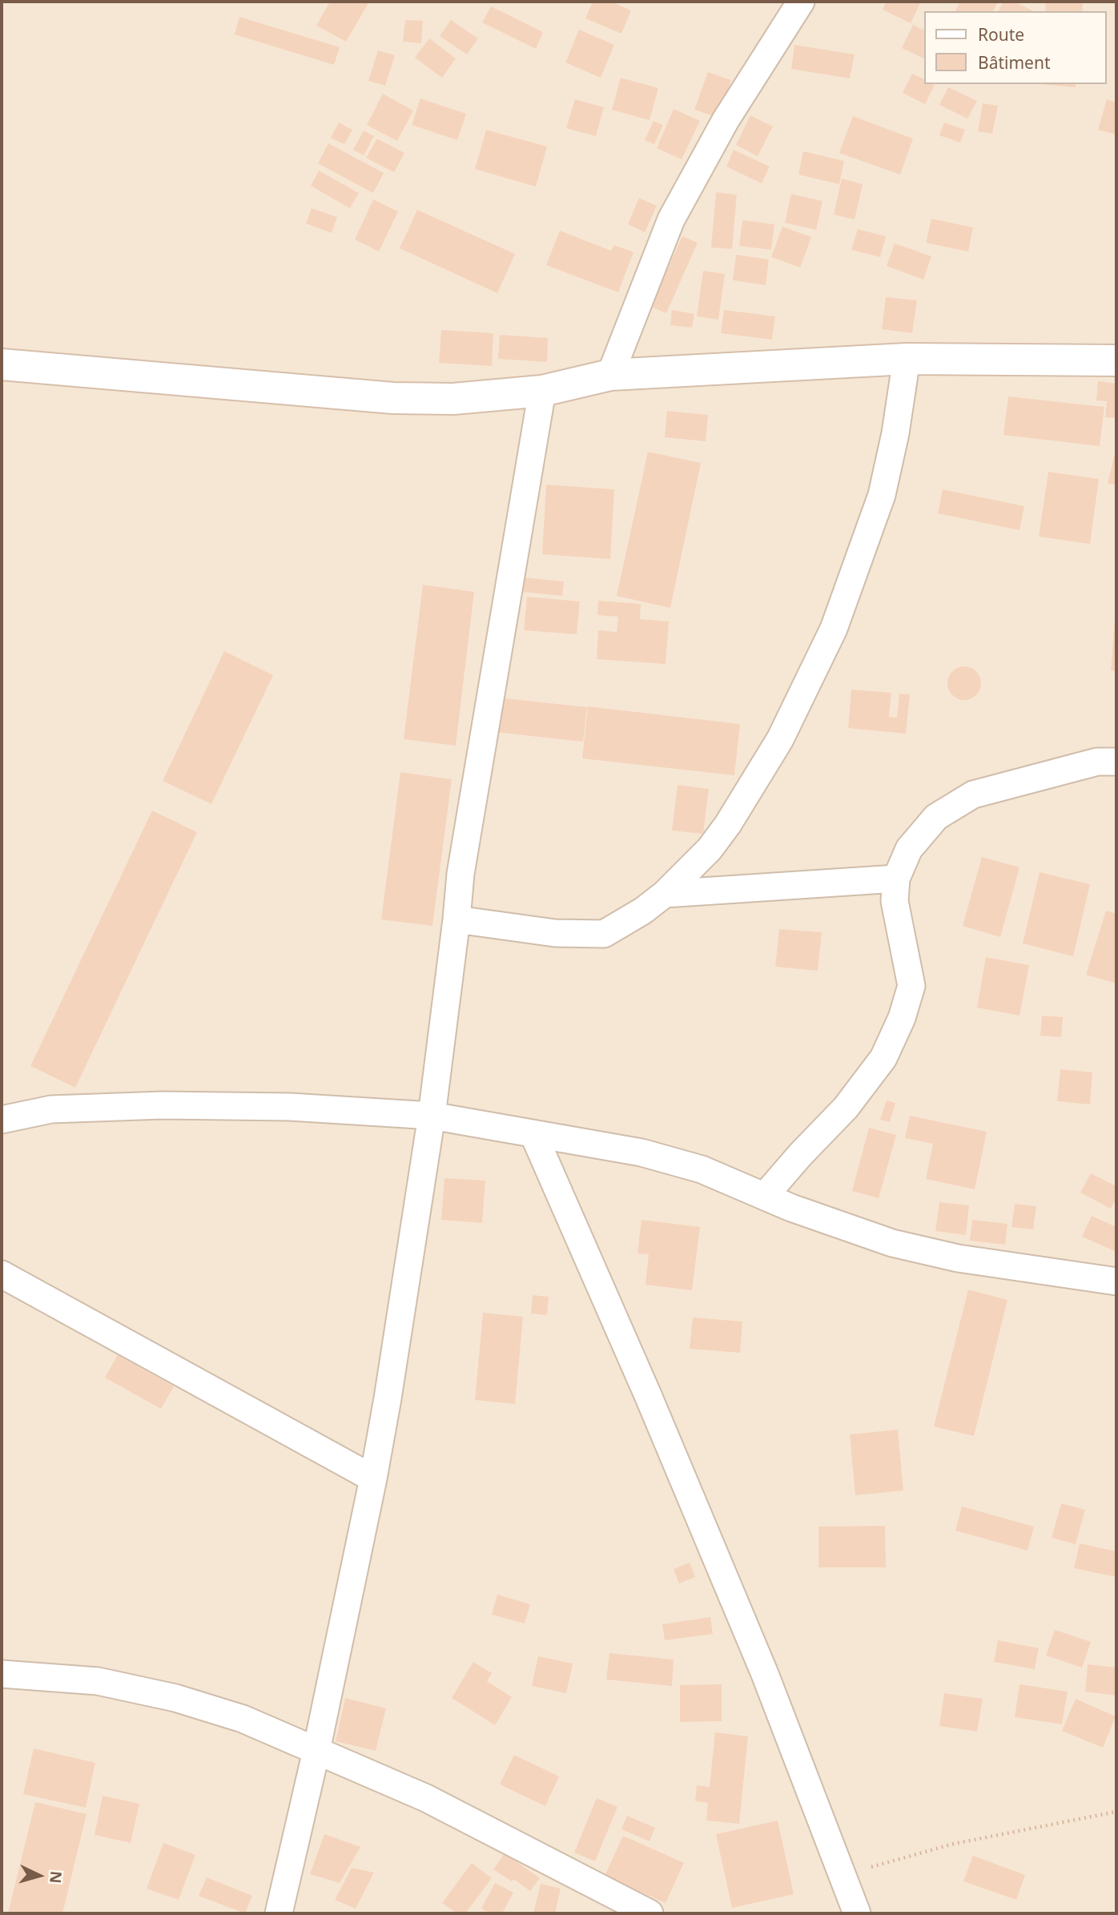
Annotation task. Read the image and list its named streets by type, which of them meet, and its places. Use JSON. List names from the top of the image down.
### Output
{
  "legend": ["Route", "Bâtiment"],
  "north": "right"
}
